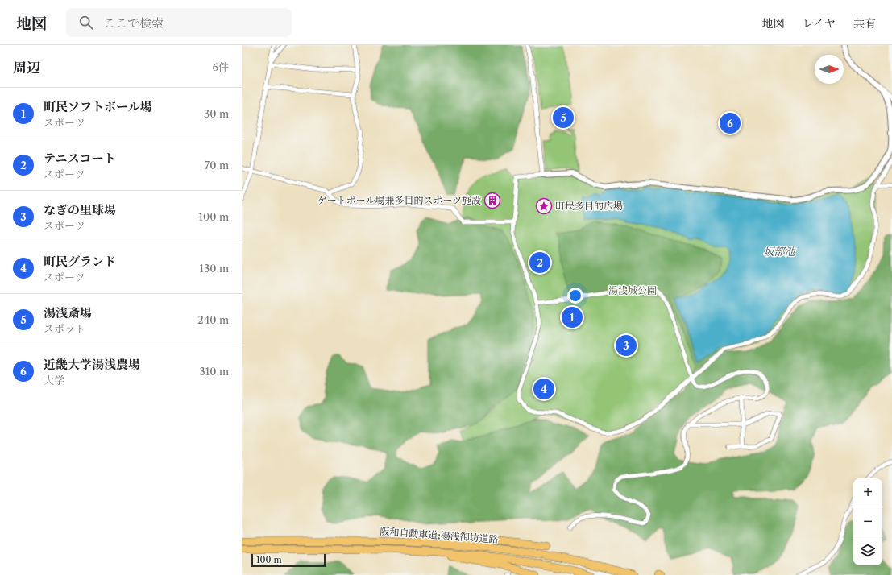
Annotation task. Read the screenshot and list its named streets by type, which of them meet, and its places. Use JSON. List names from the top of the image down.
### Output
{
  "streets": {
    "highway": ["阪和自動車道;湯浅御坊道路"]
  },
  "water": ["坂部池"],
  "parks": ["湯浅城公園"],
  "places": {
    "building": ["ゲートボール場兼多目的スポーツ施設"],
    "place": ["町民多目的広場"]
  },
  "scale_bar": "100 m",
  "north": "right",
  "page": {
    "header": "地図",
    "search": "ここで検索",
    "nav": ["地図", "レイヤ", "共有"],
    "heading": ["周辺", "6件"],
    "list": [
      {
        "mark": "1",
        "name": "町民ソフトボール場",
        "note": "スポーツ",
        "value": "30 m"
      },
      {
        "mark": "2",
        "name": "テニスコート",
        "note": "スポーツ",
        "value": "70 m"
      },
      {
        "mark": "3",
        "name": "なぎの里球場",
        "note": "スポーツ",
        "value": "100 m"
      },
      {
        "mark": "4",
        "name": "町民グランド",
        "note": "スポーツ",
        "value": "130 m"
      },
      {
        "mark": "5",
        "name": "湯浅斎場",
        "note": "スポット",
        "value": "240 m"
      },
      {
        "mark": "6",
        "name": "近畿大学湯浅農場",
        "note": "大学",
        "value": "310 m"
      }
    ],
    "pins": [
      "5",
      "6",
      "2",
      "1",
      "3",
      "4"
    ],
    "map_buttons": ["+", "−"],
    "scale": "100 m"
  }
}
